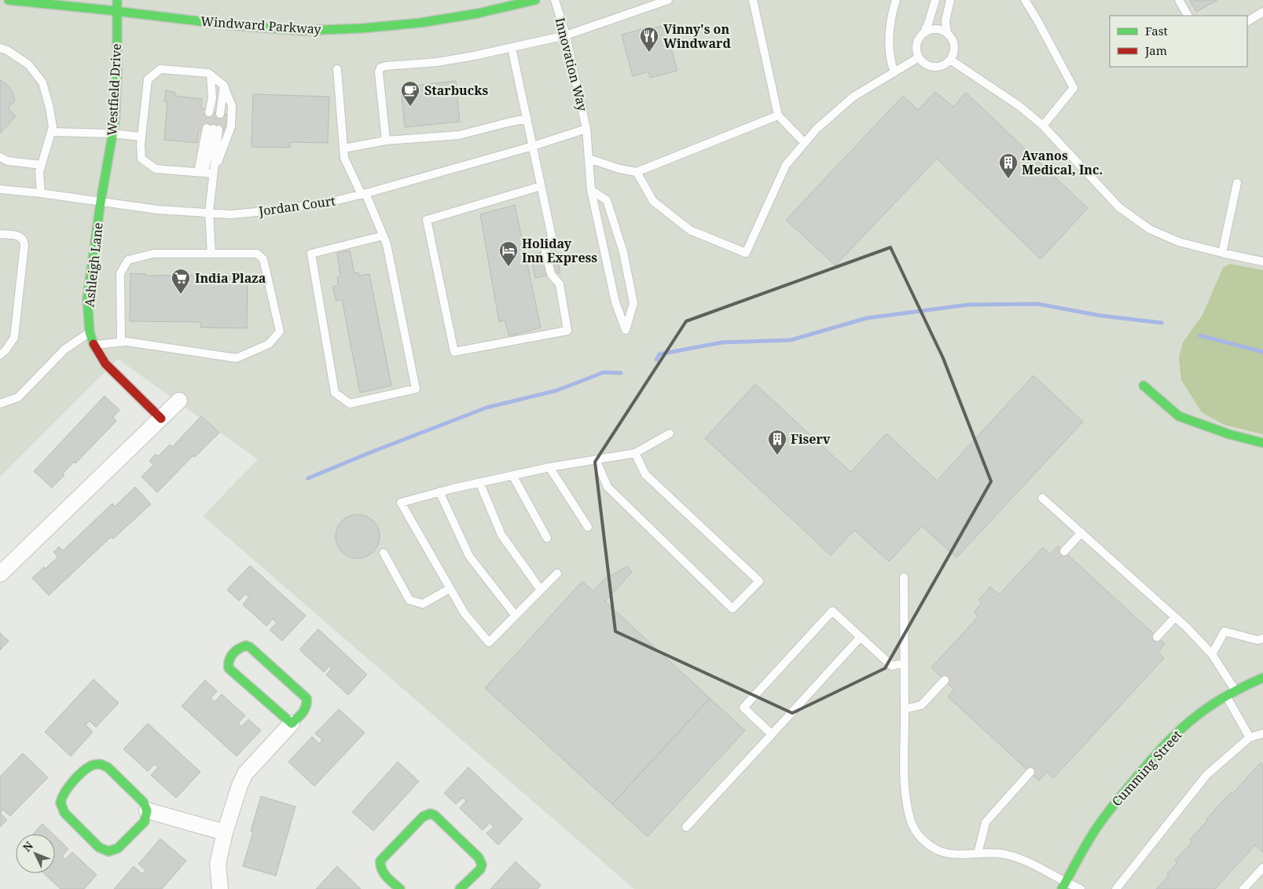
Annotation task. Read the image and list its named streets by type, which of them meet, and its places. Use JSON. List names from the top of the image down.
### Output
{
  "streets": {
    "street": [
      "Windward Parkway",
      "Westfield Drive",
      "Ashleigh Lane",
      "Cumming Street"
    ],
    "lane": ["Innovation Way", "Jordan Court"]
  },
  "crossings": [
    ["Windward Parkway", "Westfield Drive"],
    ["Innovation Way", "Jordan Court"],
    ["Westfield Drive", "Jordan Court"],
    ["Westfield Drive", "Ashleigh Lane"],
    ["Jordan Court", "Ashleigh Lane"]
  ],
  "places": {
    "restaurant": ["Vinny's on Windward"],
    "cafe": ["Starbucks"],
    "building": ["Avanos Medical, Inc.", "Fiserv"],
    "hotel": ["Holiday Inn Express"],
    "supermarket": ["India Plaza"]
  },
  "legend": ["Fast", "Jam"],
  "north": "top left"
}
